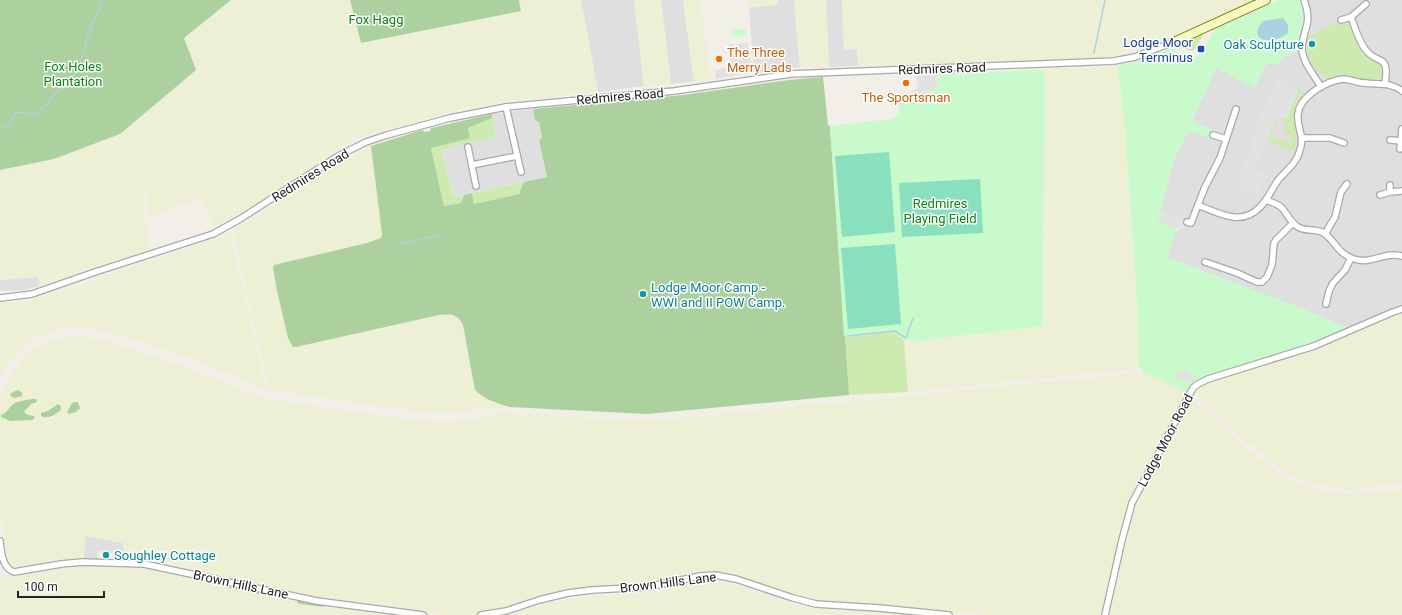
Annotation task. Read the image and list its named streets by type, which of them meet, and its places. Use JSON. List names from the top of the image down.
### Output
{
  "streets": {
    "street": ["Redmires Road", "Lodge Moor Road", "Brown Hills Lane"]
  },
  "parks": ["Fox Hagg", "Fox Holes Plantation", "Redmires Playing Field"],
  "places": {
    "other": [
      "Oak Sculpture",
      "The Three Merry Lads",
      "The Sportsman",
      "Lodge Moor Camp - WWI and II POW Camp.",
      "Soughley Cottage"
    ],
    "transit": ["Lodge Moor Terminus"]
  },
  "scale_bar": "100 m"
}
